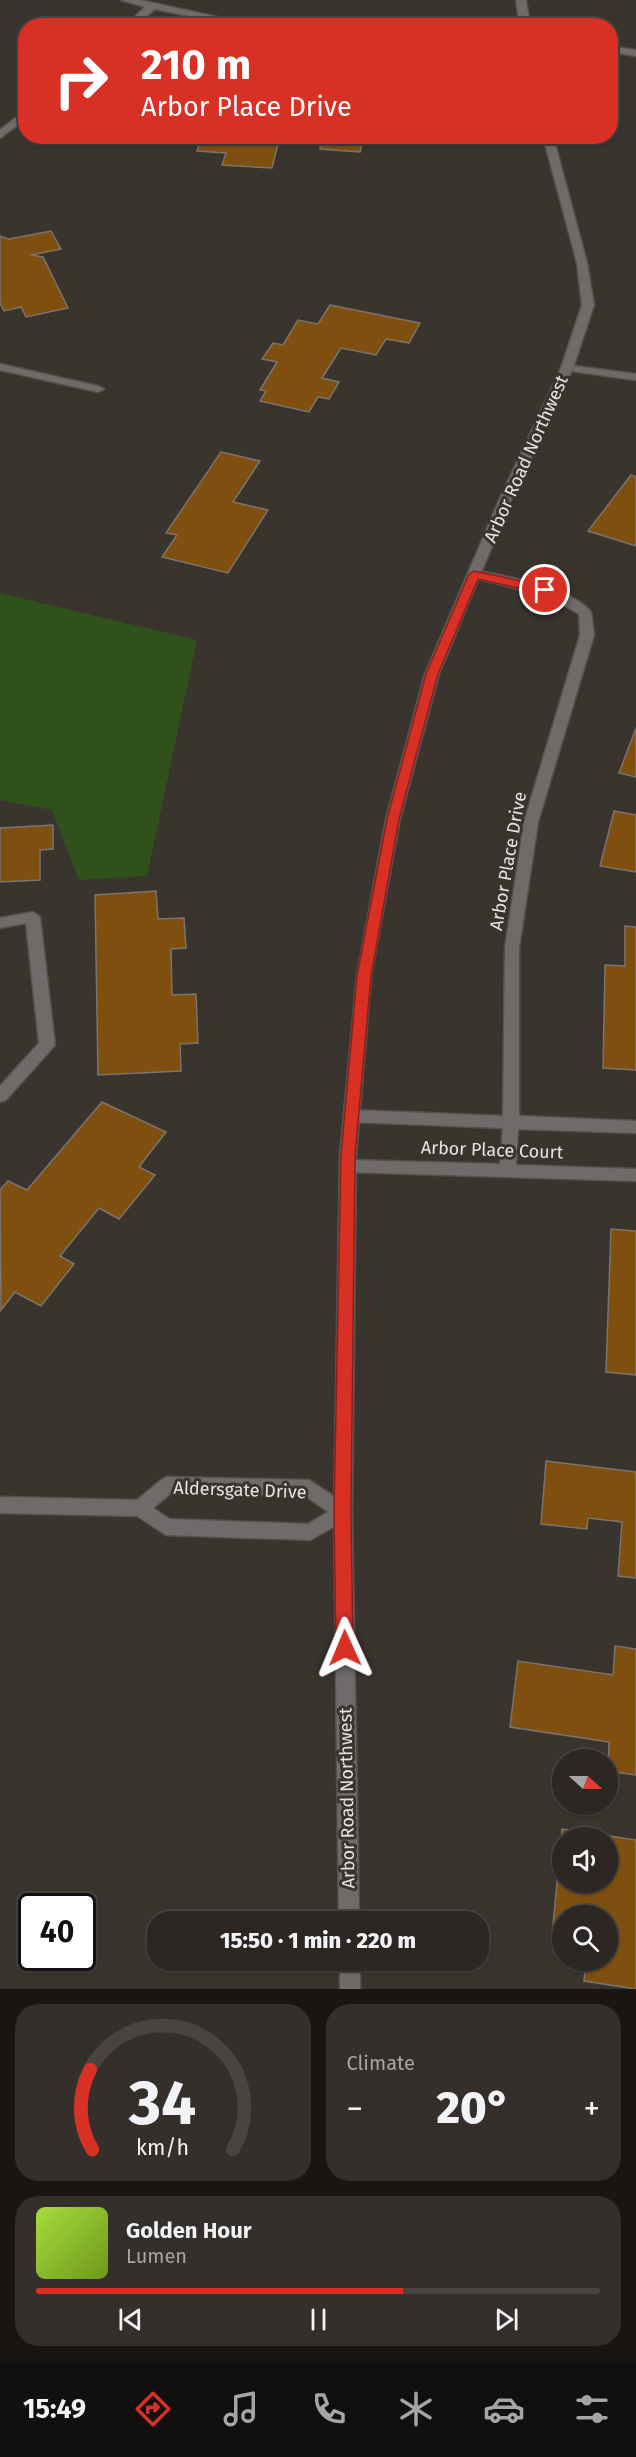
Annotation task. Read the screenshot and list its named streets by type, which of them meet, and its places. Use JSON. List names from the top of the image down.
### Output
{
  "streets": {
    "street": [
      "Arbor Road Northwest",
      "Arbor Place Drive",
      "Arbor Place Court",
      "Aldersgate Drive"
    ]
  },
  "crossings": [
    ["Arbor Road Northwest", "Arbor Place Drive"],
    ["Arbor Road Northwest", "Arbor Place Court"],
    ["Arbor Road Northwest", "Aldersgate Drive"],
    ["Arbor Place Drive", "Arbor Place Court"]
  ],
  "north": "right",
  "page": {
    "turn": ["210 m", "Arbor Place Drive"],
    "limit": "40",
    "trip": "15:50 · 1 min · 220 m",
    "tile": "Climate",
    "heat": ["−", "20°", "+"],
    "song": ["Golden Hour", "Lumen"],
    "tabs": "15:49",
    "gauge": ["34", "km/h"]
  }
}
